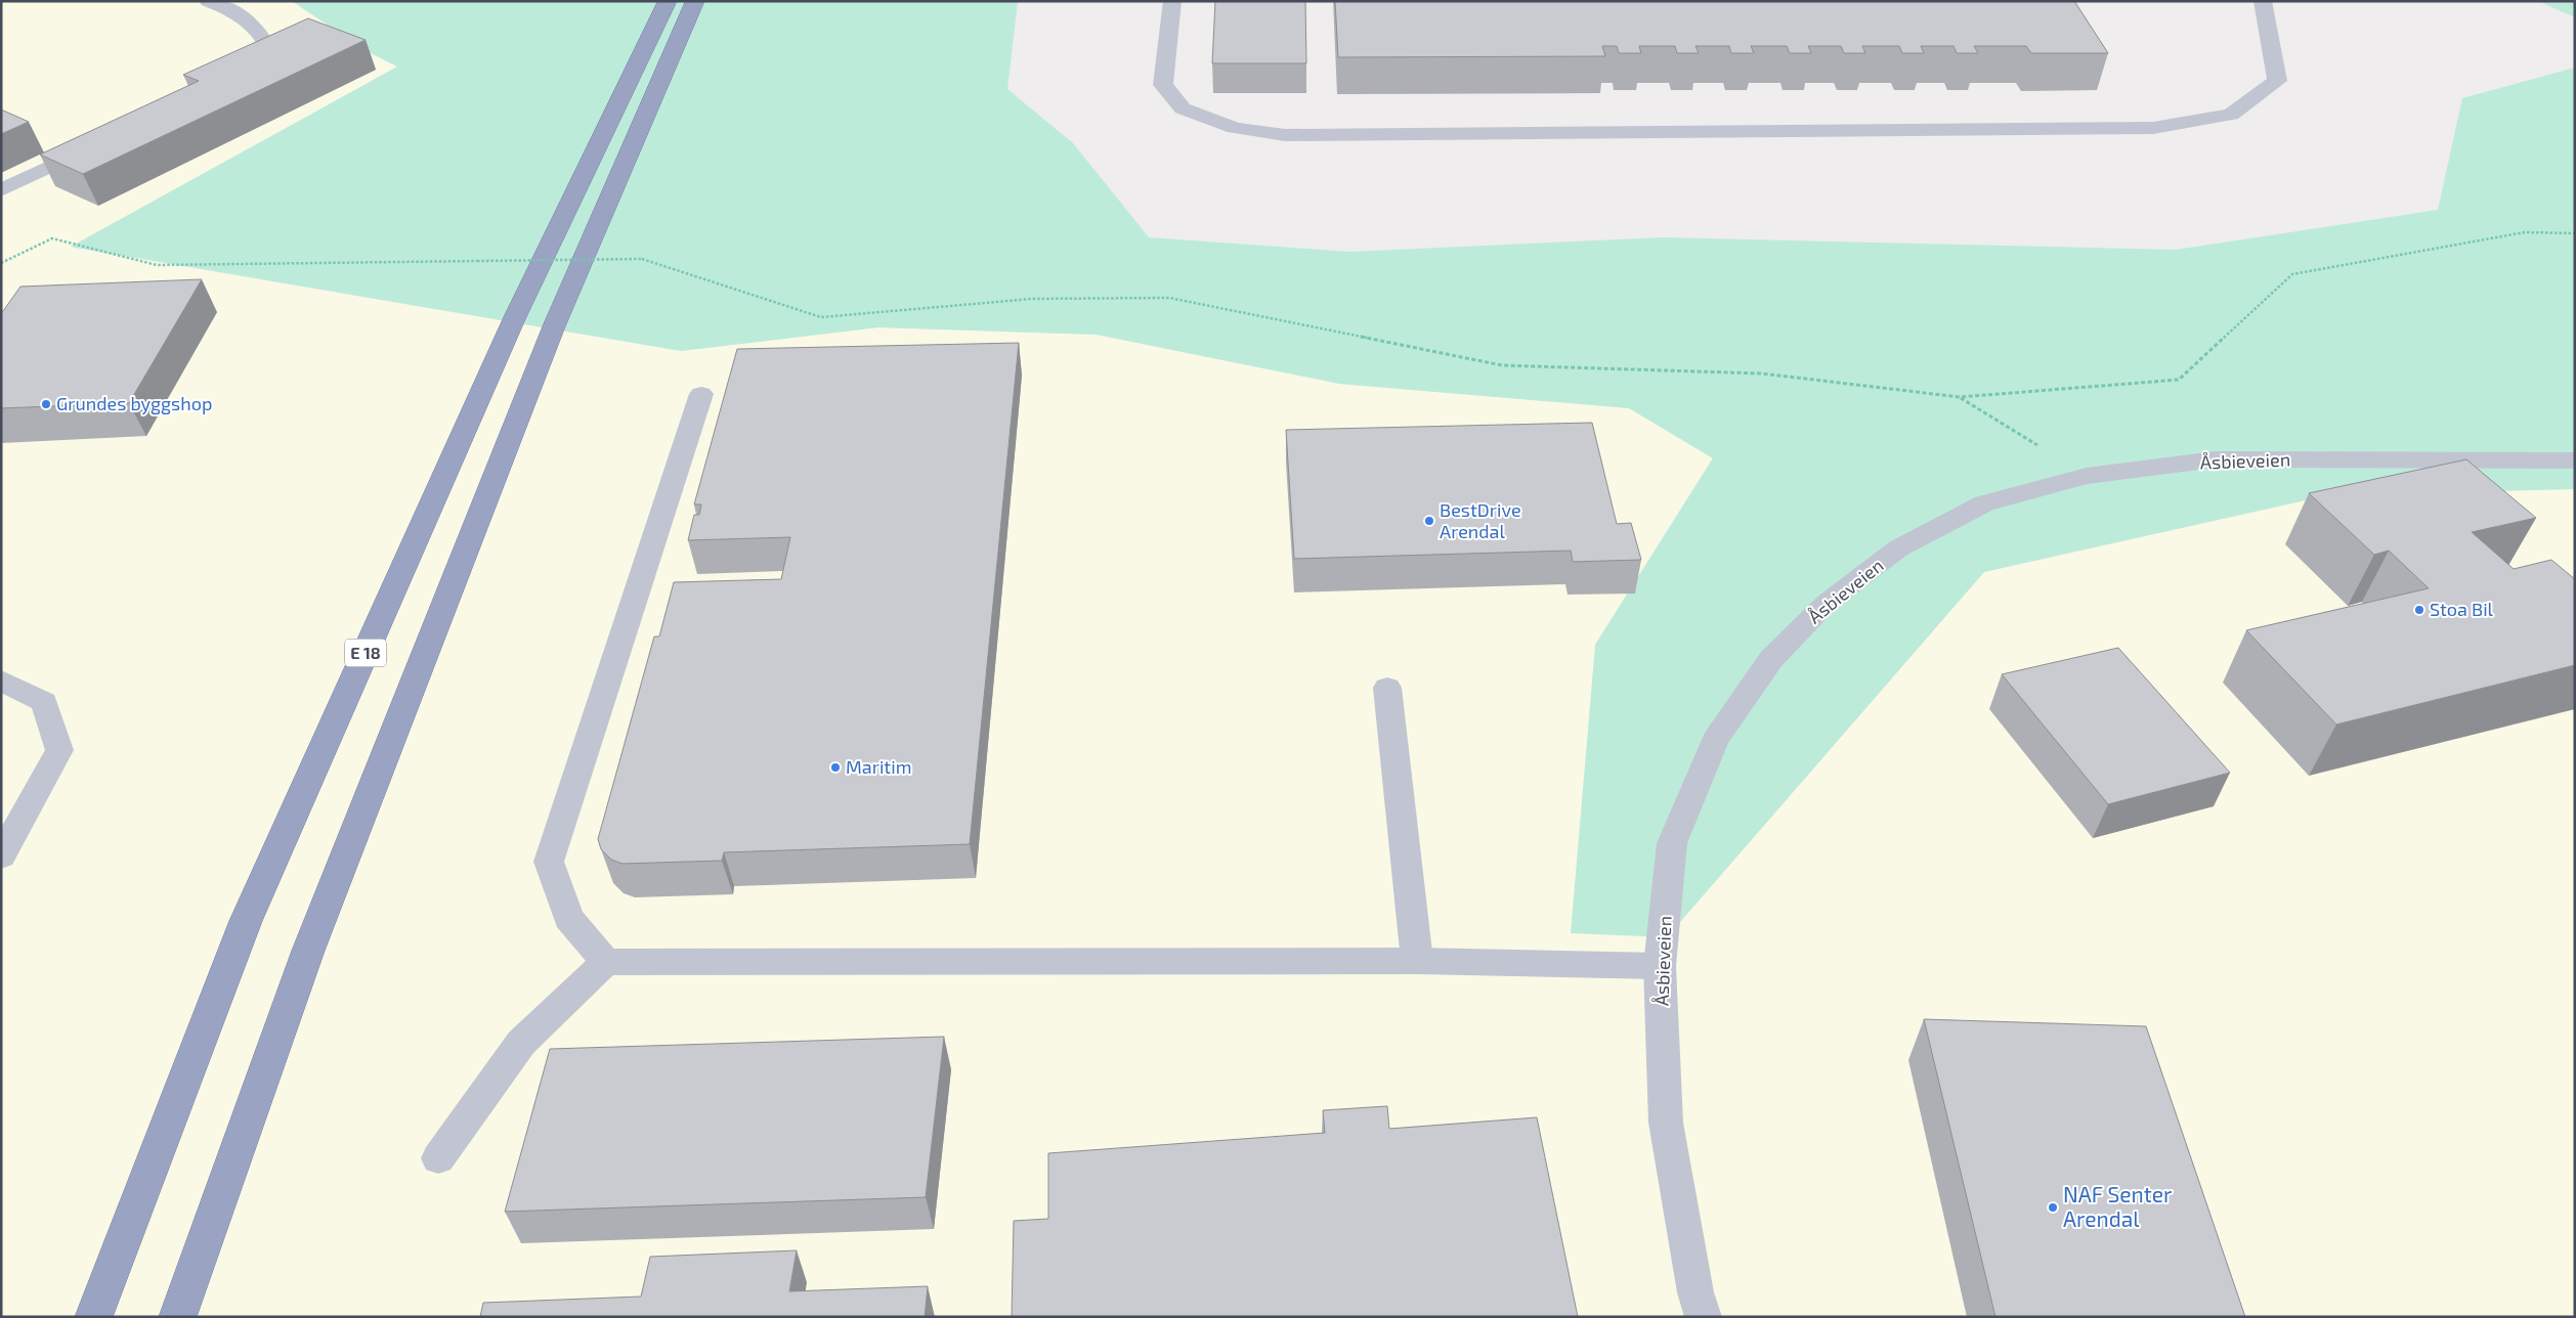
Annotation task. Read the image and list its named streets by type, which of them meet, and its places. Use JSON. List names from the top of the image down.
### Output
{
  "streets": {
    "highway": ["E 18"],
    "street": ["Åsbieveien"]
  },
  "places": [
    "Grundes byggshop",
    "BestDrive Arendal",
    "Stoa Bil",
    "Maritim",
    "NAF Senter Arendal"
  ]
}
